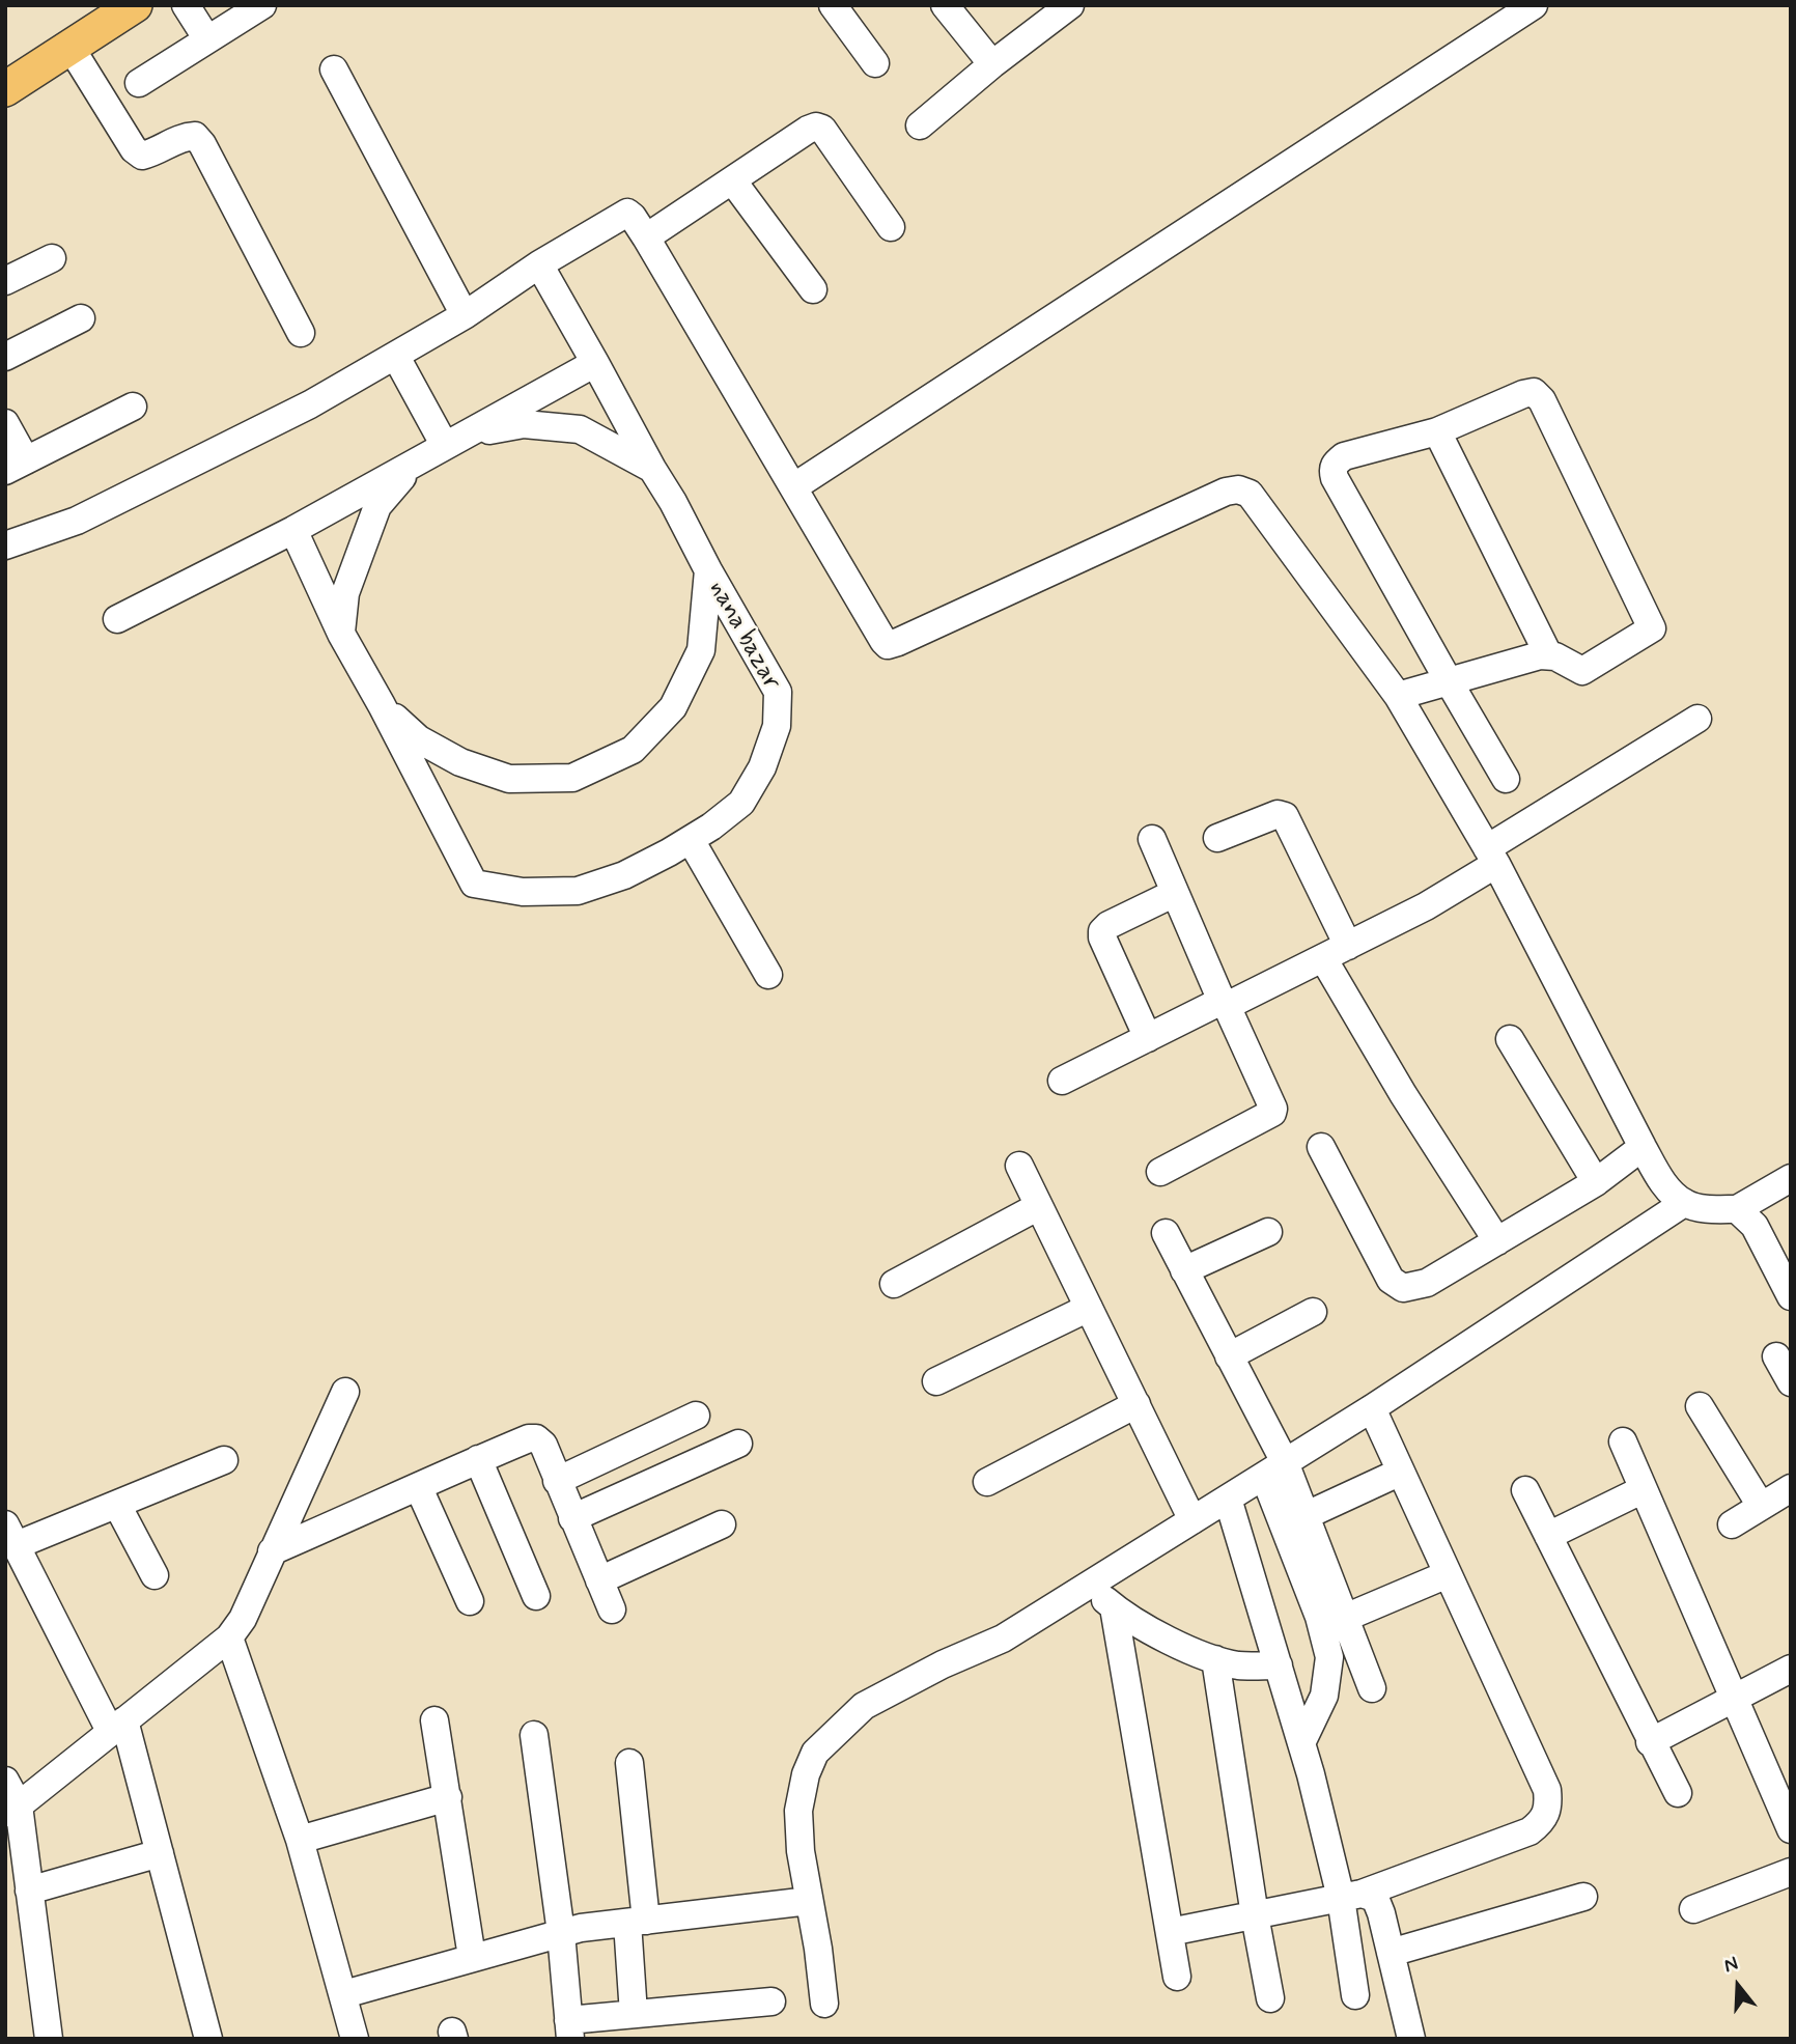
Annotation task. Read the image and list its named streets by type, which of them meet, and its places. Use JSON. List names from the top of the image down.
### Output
{
  "streets": {
    "street": ["nana bazar"]
  },
  "north": "top"
}
